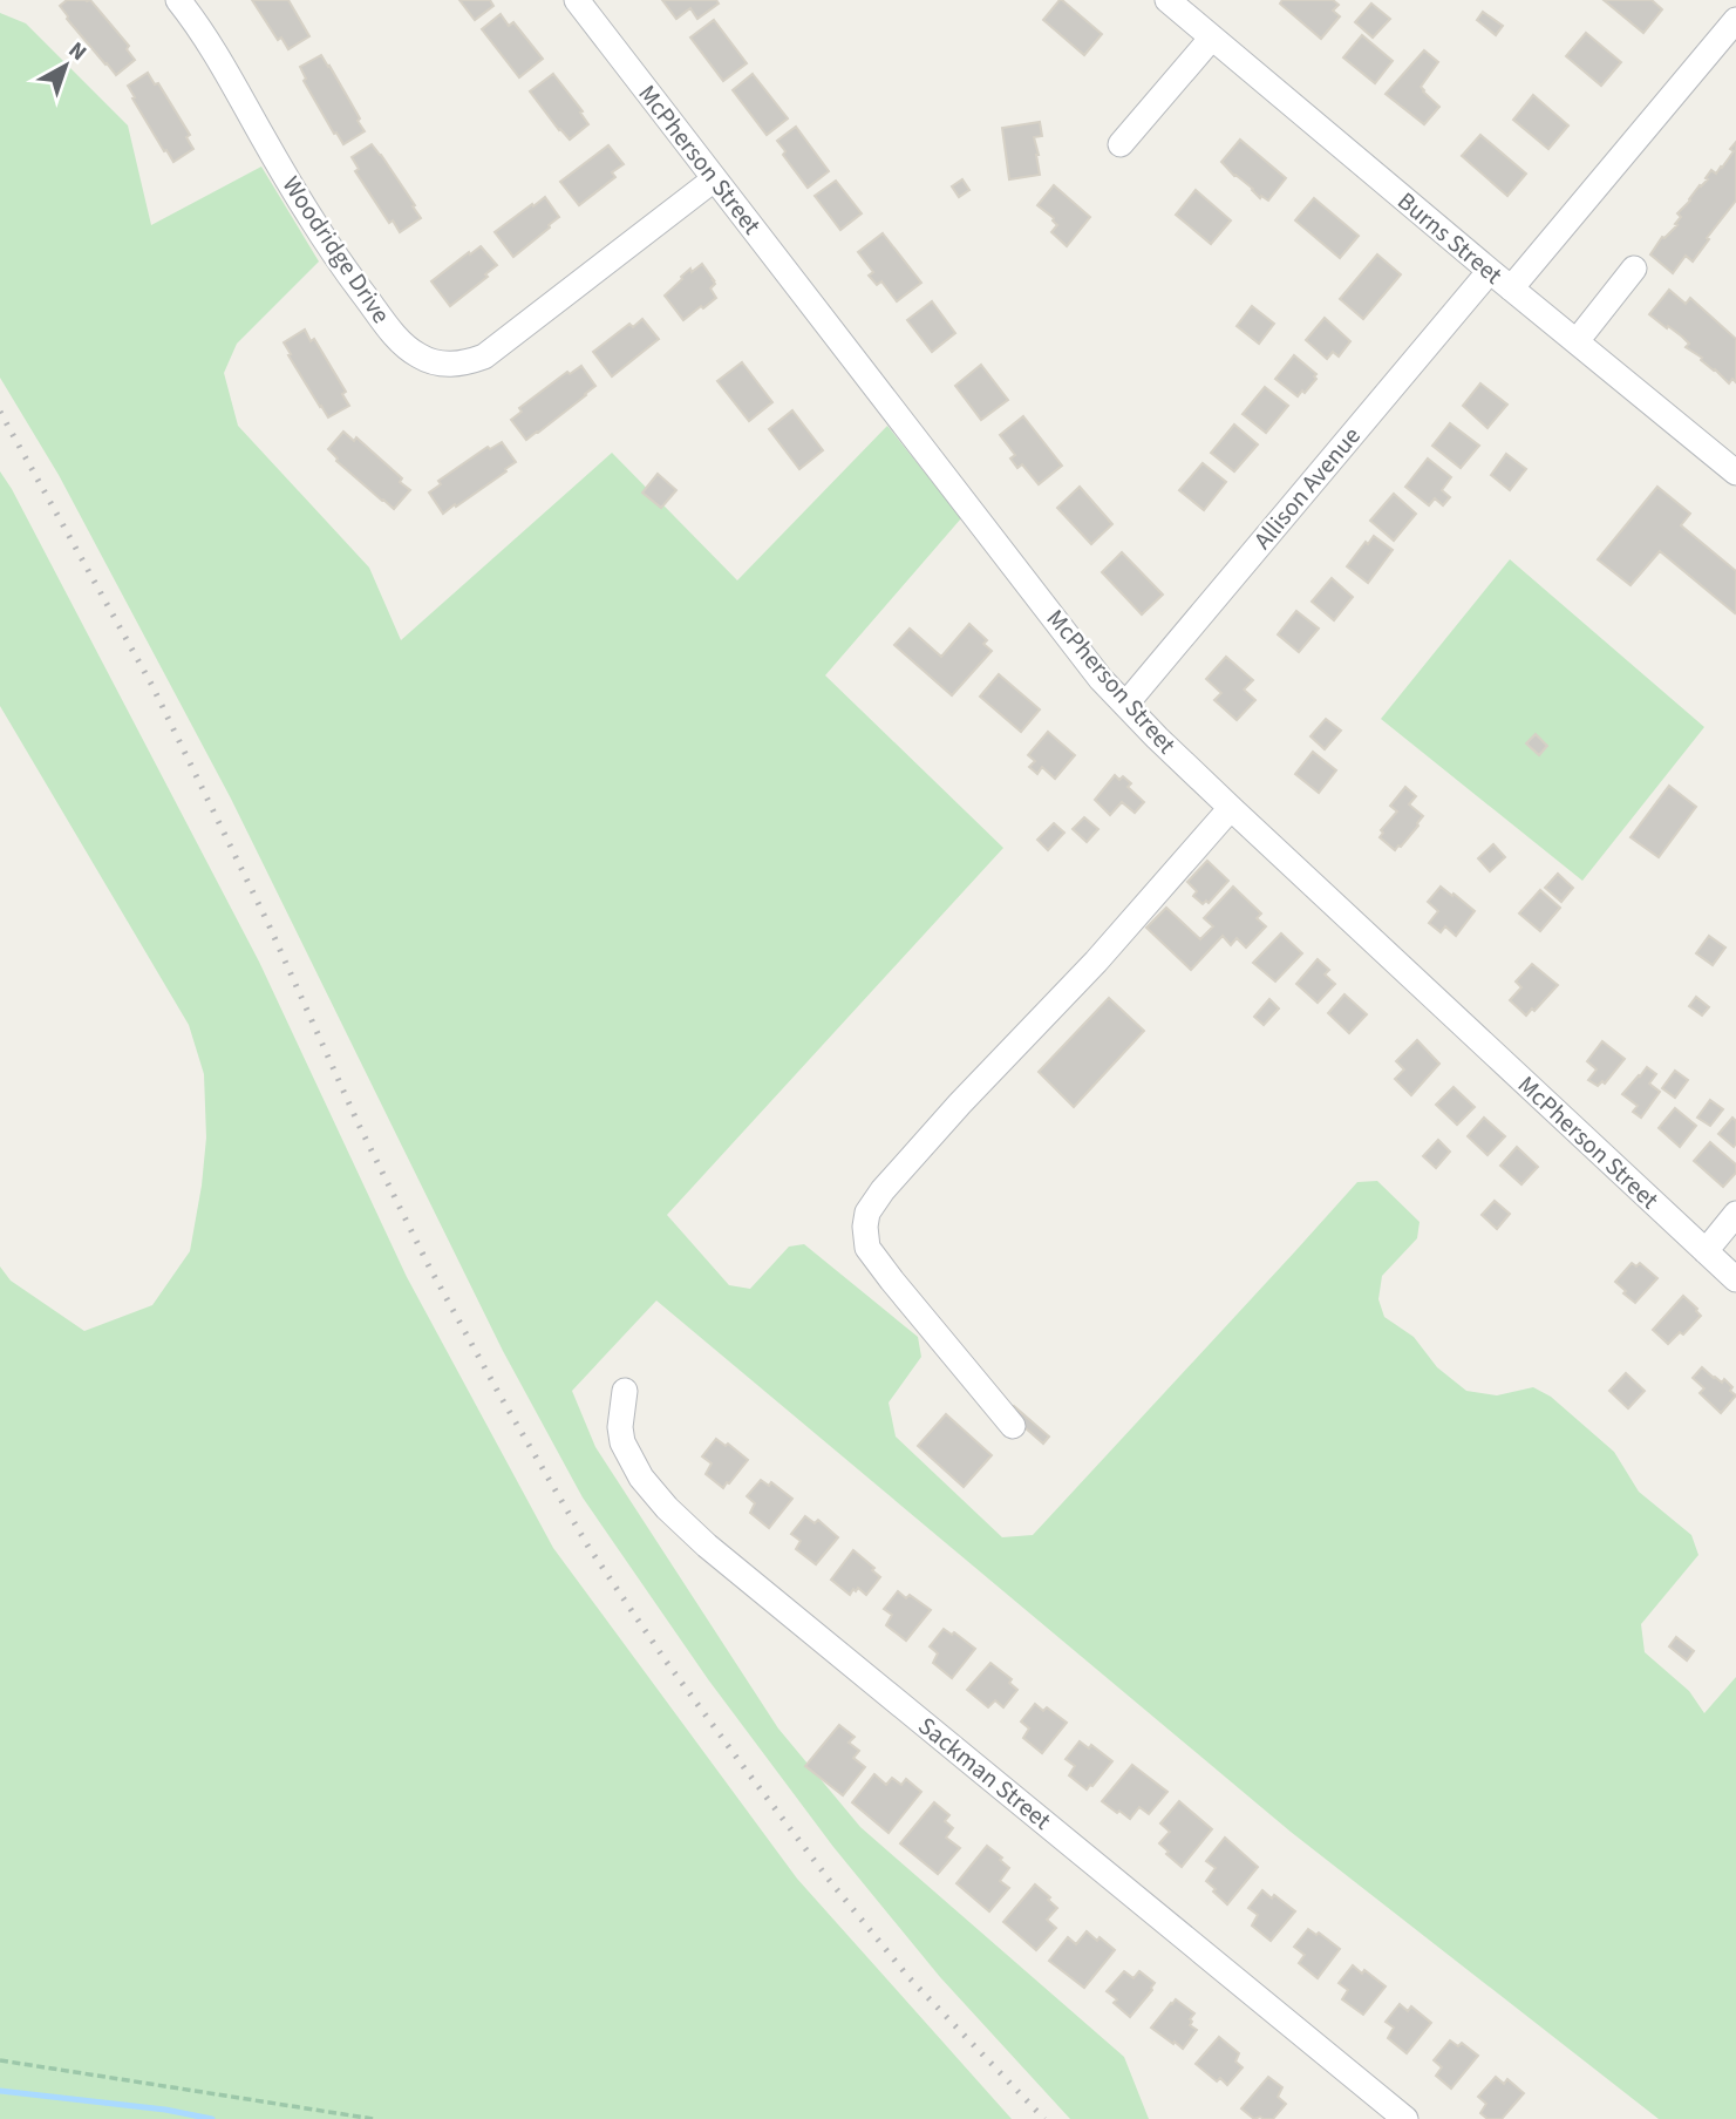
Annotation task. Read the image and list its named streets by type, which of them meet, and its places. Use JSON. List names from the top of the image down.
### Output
{
  "streets": {
    "street": [
      "McPherson Street",
      "Burns Street",
      "Woodridge Drive",
      "Allison Avenue",
      "Sackman Street"
    ]
  },
  "crossings": [
    ["McPherson Street", "Woodridge Drive"],
    ["McPherson Street", "Allison Avenue"],
    ["Burns Street", "Allison Avenue"]
  ],
  "north": "top right"
}
